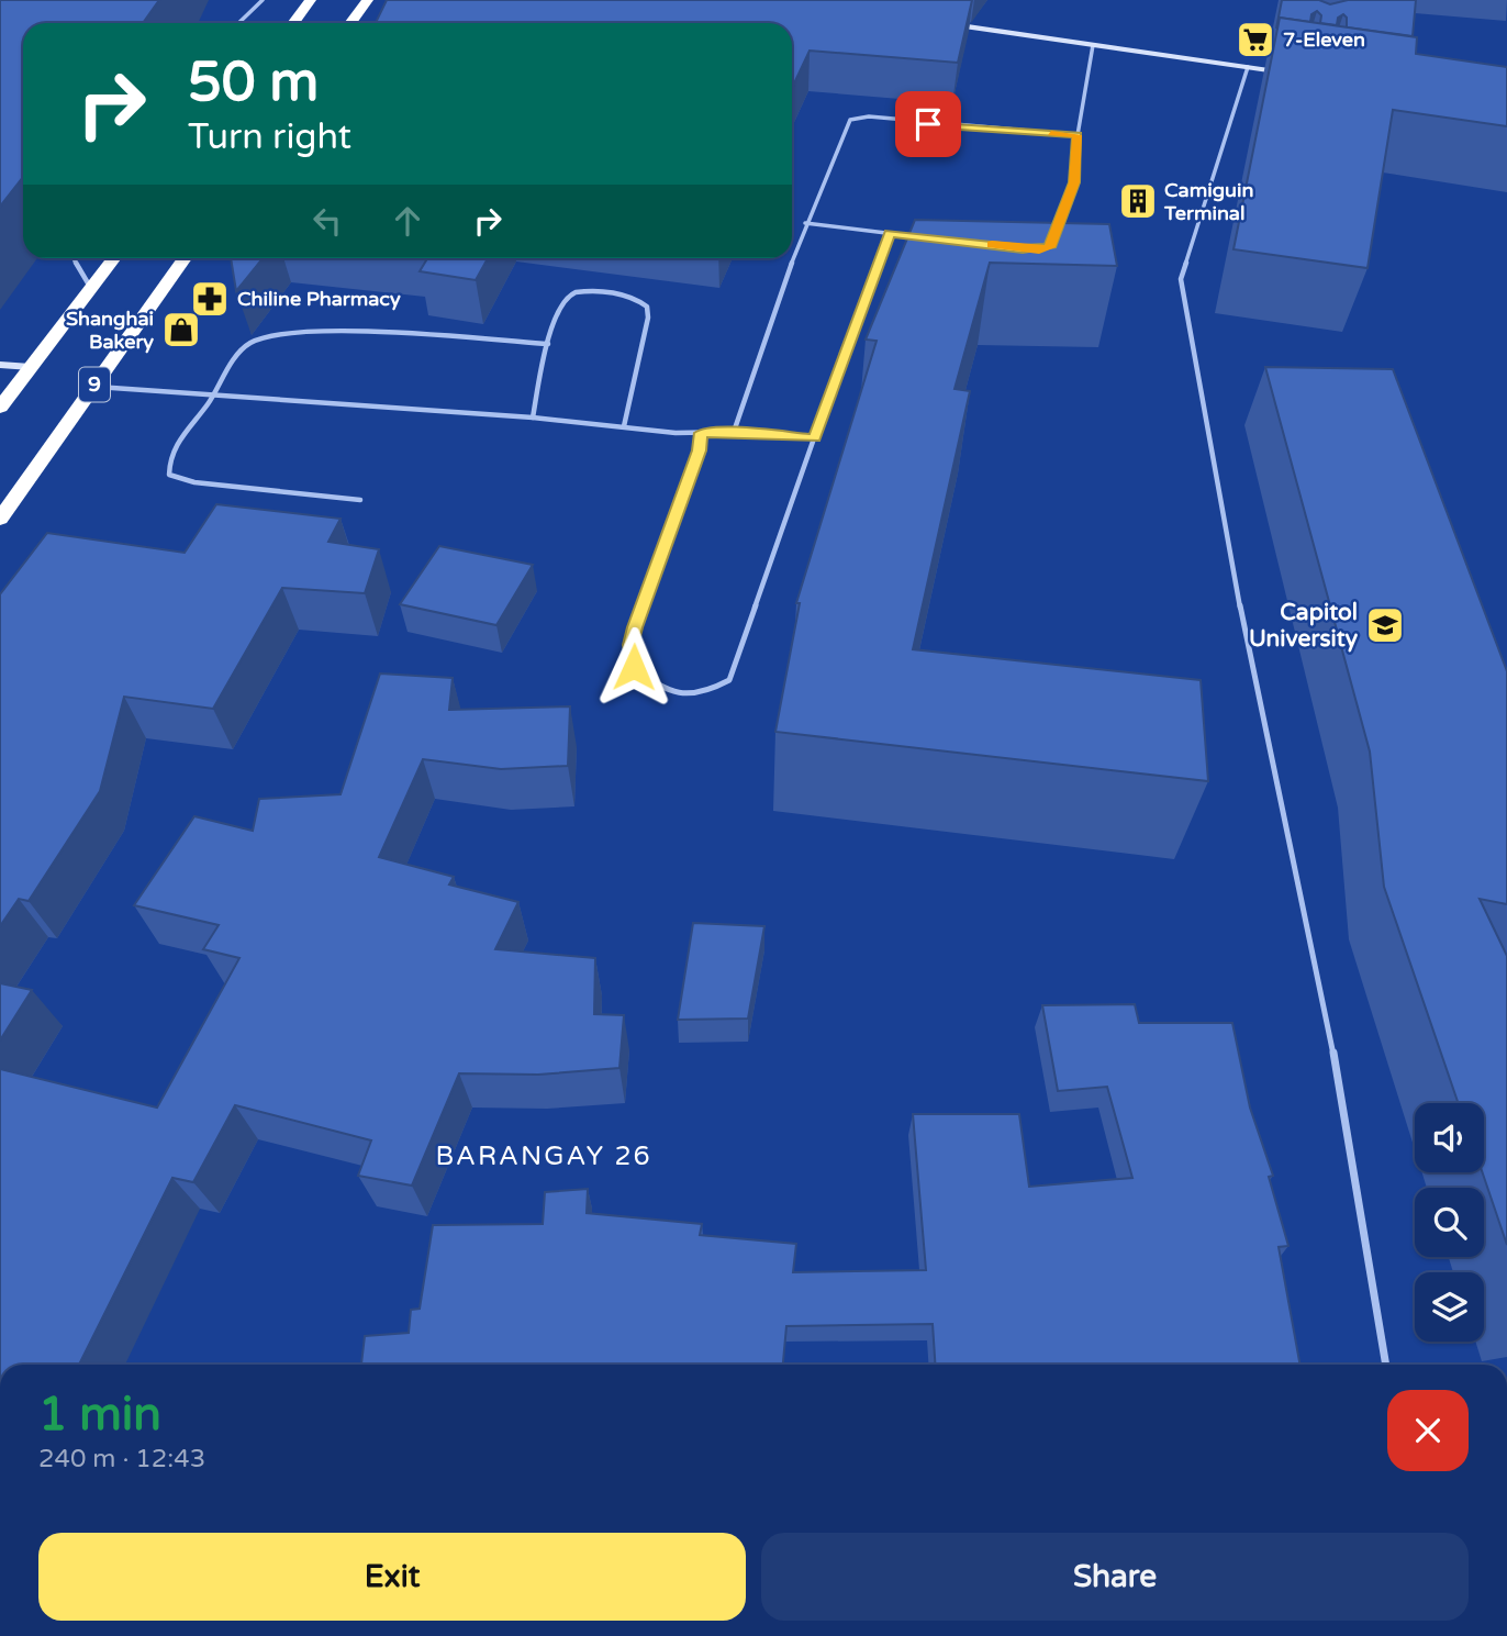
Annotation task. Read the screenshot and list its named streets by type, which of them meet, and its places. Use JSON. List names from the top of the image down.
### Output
{
  "streets": {
    "highway": ["9"]
  },
  "districts": ["BARANGAY 26"],
  "places": {
    "supermarket": ["7-Eleven"],
    "building": ["Camiguin Terminal"],
    "pharmacy": ["Chiline Pharmacy"],
    "shop": ["Shanghai Bakery"],
    "school or university": ["Capitol University"]
  },
  "page": {
    "turn": ["50 m", "Turn right"],
    "heading": ["1 min", "240 m · 12:43"],
    "buttons": ["Exit", "Share"]
  }
}
